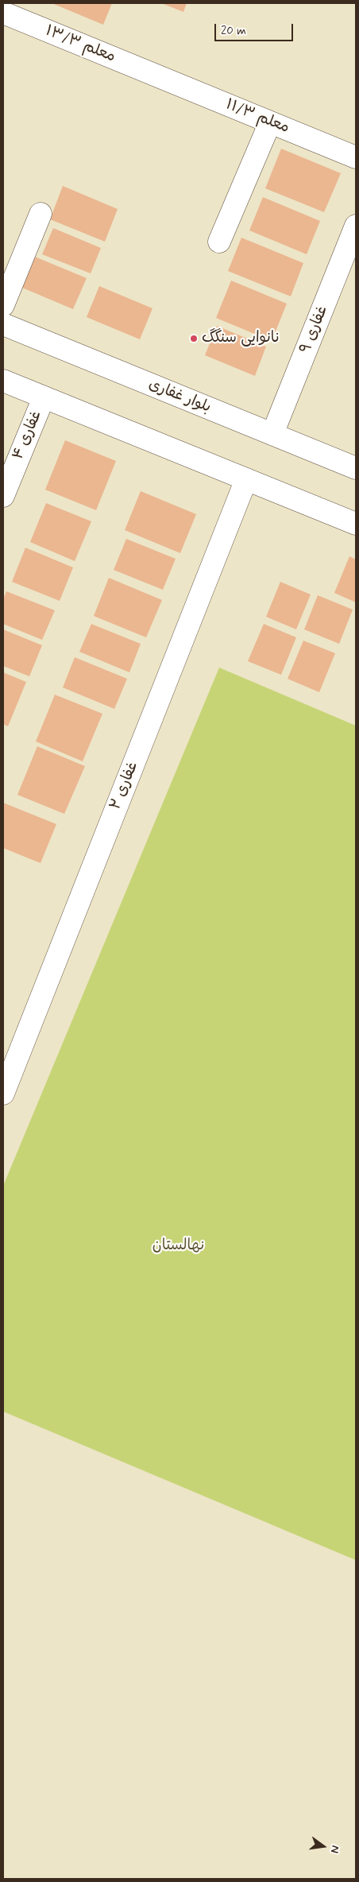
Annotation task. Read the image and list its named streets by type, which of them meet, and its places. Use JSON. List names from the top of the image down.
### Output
{
  "streets": {
    "street": [
      "معلم ۱۳/۳",
      "معلم ۱۱/۳",
      "غفاری ۹",
      "بلوار غفاری",
      "غفاری ۴",
      "غفاری ۲"
    ]
  },
  "crossings": [
    ["معلم ۱۳/۳", "معلم ۱۱/۳"],
    ["غفاری ۹", "بلوار غفاری"]
  ],
  "parks": ["نهالستان"],
  "places": ["نانوایی سنگگ"],
  "scale_bar": "20 m",
  "north": "right"
}
